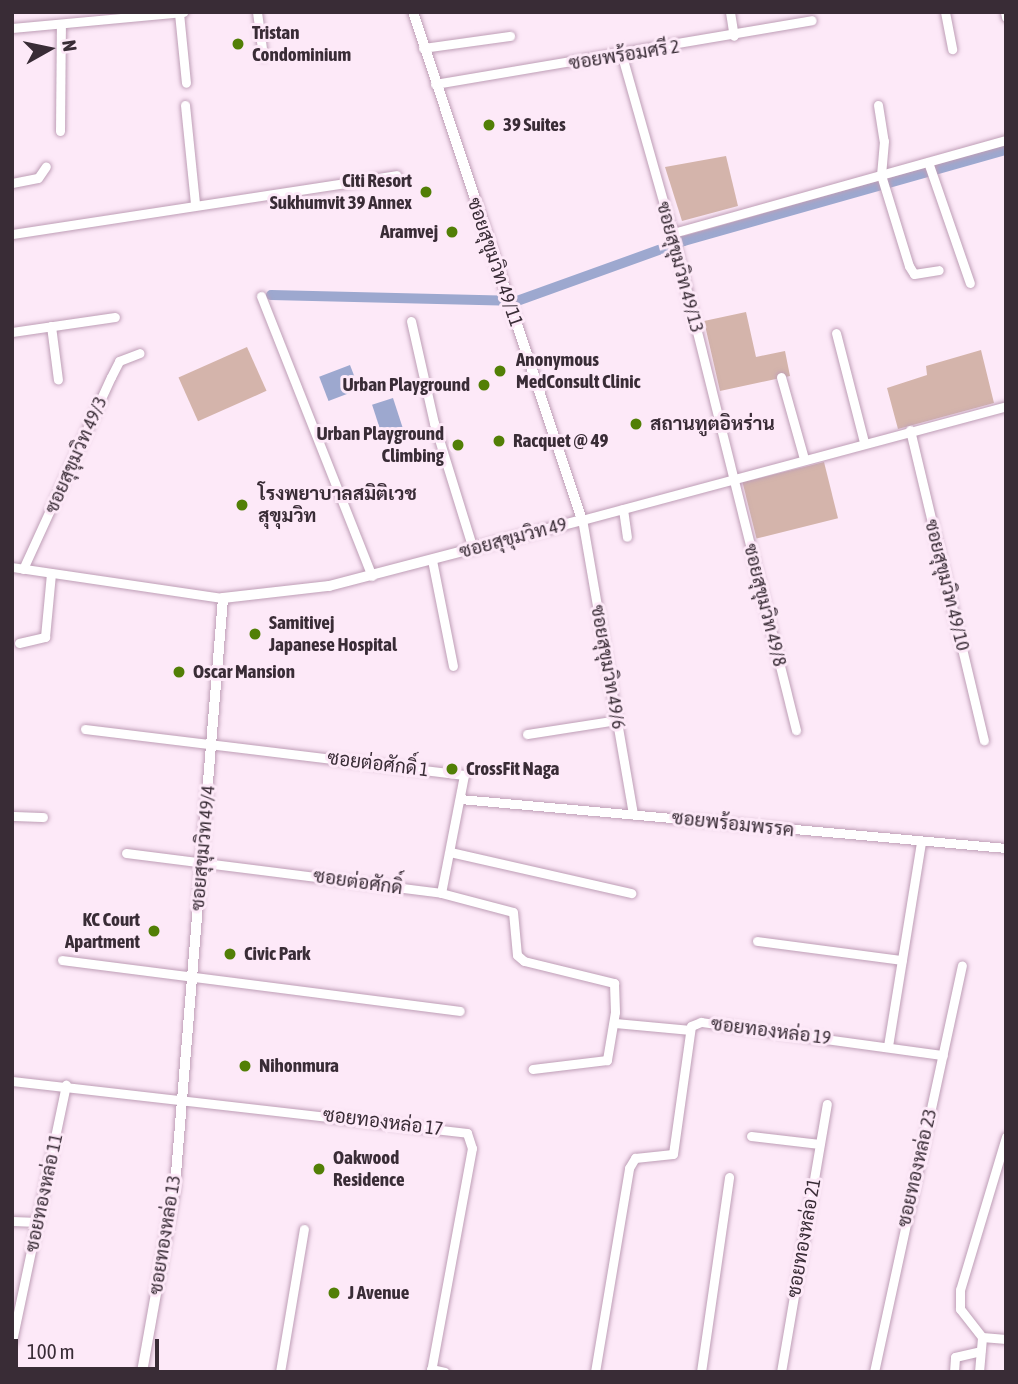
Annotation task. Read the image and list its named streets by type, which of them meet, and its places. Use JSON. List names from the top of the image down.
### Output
{
  "streets": {
    "street": [
      "ซอยพร้อมศรี 2",
      "ซอยสุขุมวิท 49/11",
      "ซอยสุขุมวิท 49/13",
      "ซอยสุขุมวิท 49/3",
      "ซอยสุขุมวิท 49",
      "ซอยสุขุมวิท 49/10",
      "ซอยสุขุมวิท 49/8",
      "ซอยสุขุมวิท 49/6",
      "ซอยต่อศักดิ์ 1",
      "ซอยพร้อมพรรค",
      "ซอยสุขุมวิท 49/4",
      "ซอยต่อศักดิ์",
      "ซอยทองหล่อ 19",
      "ซอยทองหล่อ 17",
      "ซอยทองหล่อ 23",
      "ซอยทองหล่อ 11",
      "ซอยทองหล่อ 13",
      "ซอยทองหล่อ 21"
    ]
  },
  "crossings": [
    ["ซอยพร้อมศรี 2", "ซอยสุขุมวิท 49/11"],
    ["ซอยพร้อมศรี 2", "ซอยสุขุมวิท 49/13"],
    ["ซอยสุขุมวิท 49/11", "ซอยสุขุมวิท 49"],
    ["ซอยสุขุมวิท 49/11", "ซอยสุขุมวิท 49/6"],
    ["ซอยสุขุมวิท 49/13", "ซอยสุขุมวิท 49"],
    ["ซอยสุขุมวิท 49/13", "ซอยสุขุมวิท 49/8"],
    ["ซอยสุขุมวิท 49/3", "ซอยสุขุมวิท 49"],
    ["ซอยสุขุมวิท 49", "ซอยสุขุมวิท 49/10"],
    ["ซอยสุขุมวิท 49", "ซอยสุขุมวิท 49/8"],
    ["ซอยสุขุมวิท 49", "ซอยสุขุมวิท 49/6"],
    ["ซอยสุขุมวิท 49", "ซอยสุขุมวิท 49/4"],
    ["ซอยสุขุมวิท 49/6", "ซอยพร้อมพรรค"],
    ["ซอยต่อศักดิ์ 1", "ซอยพร้อมพรรค"],
    ["ซอยต่อศักดิ์ 1", "ซอยสุขุมวิท 49/4"],
    ["ซอยต่อศักดิ์ 1", "ซอยต่อศักดิ์"],
    ["ซอยสุขุมวิท 49/4", "ซอยต่อศักดิ์"],
    ["ซอยสุขุมวิท 49/4", "ซอยทองหล่อ 17"],
    ["ซอยสุขุมวิท 49/4", "ซอยทองหล่อ 13"],
    ["ซอยทองหล่อ 19", "ซอยทองหล่อ 23"],
    ["ซอยทองหล่อ 17", "ซอยทองหล่อ 13"]
  ],
  "places": [
    "Tristan Condominium",
    "39 Suites",
    "Citi Resort Sukhumvit 39 Annex",
    "Aramvej",
    "Anonymous MedConsult Clinic",
    "Urban Playground",
    "สถานทูตอิหร่าน",
    "Racquet @ 49",
    "Urban Playground Climbing",
    "โรงพยาบาลสมิติเวช สุขุมวิท",
    "Samitivej Japanese Hospital",
    "Oscar Mansion",
    "CrossFit Naga",
    "KC Court Apartment",
    "Civic Park",
    "Nihonmura",
    "Oakwood Residence",
    "J Avenue"
  ],
  "scale_bar": "100 m",
  "north": "right"
}
